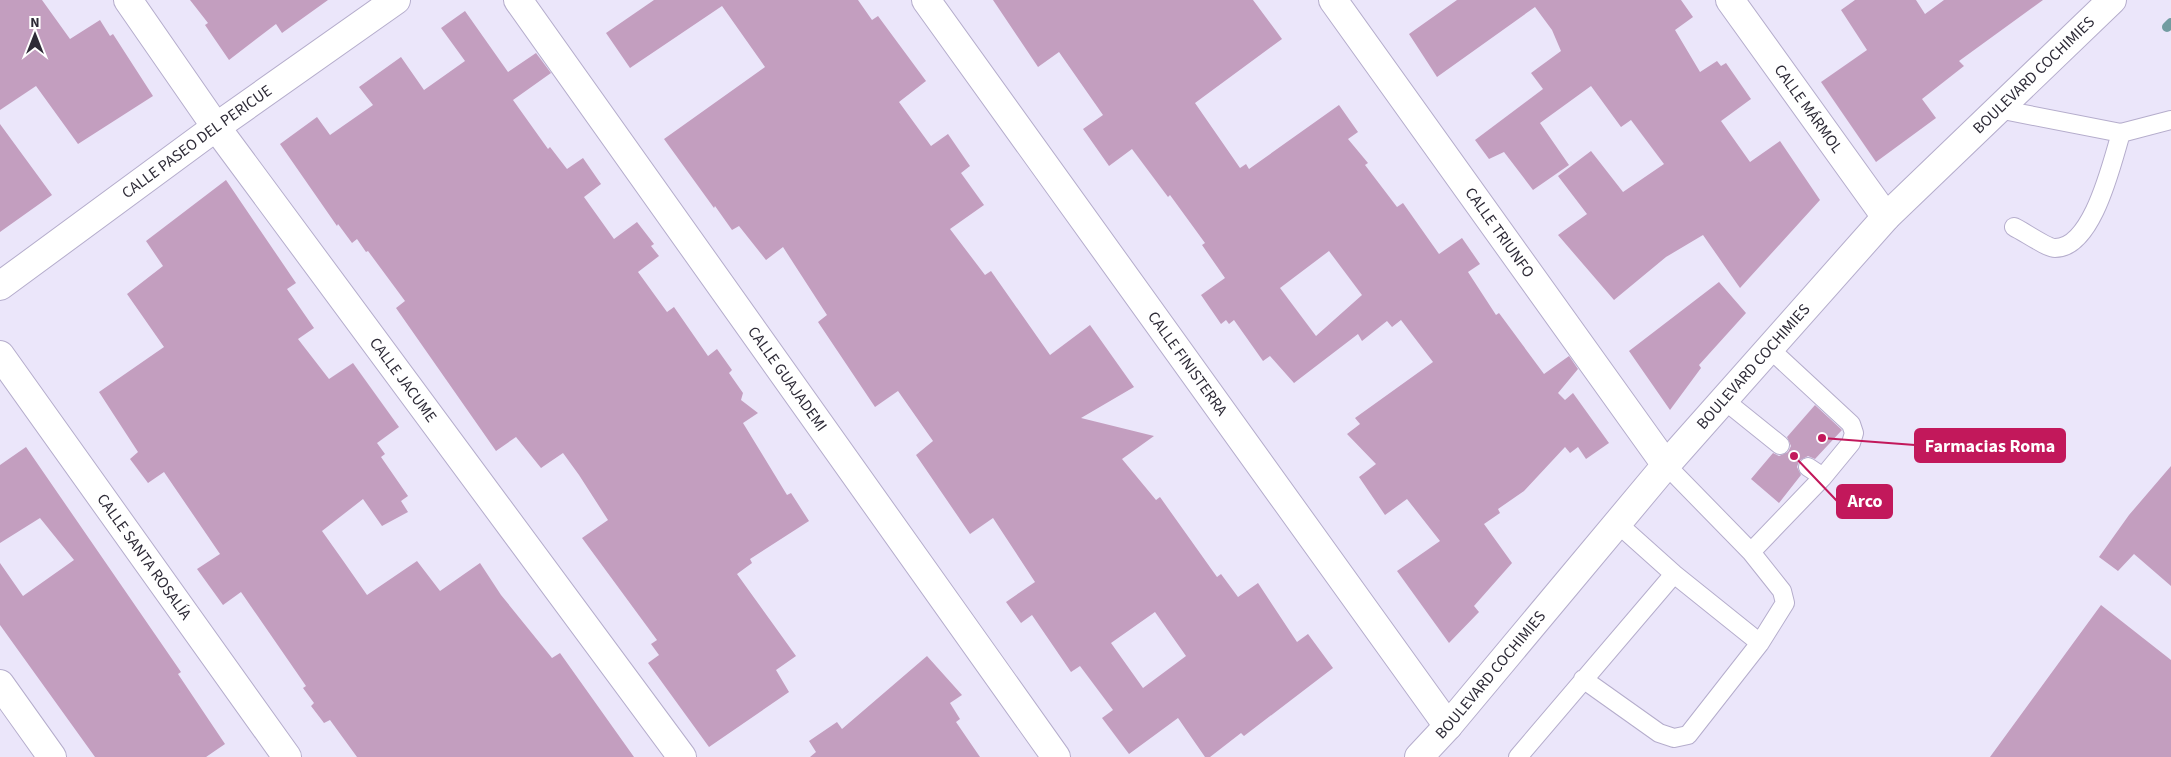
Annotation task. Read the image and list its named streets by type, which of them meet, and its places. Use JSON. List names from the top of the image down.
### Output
{
  "streets": {
    "street": [
      "BOULEVARD COCHIMIES",
      "CALLE MÁRMOL",
      "CALLE PASEO DEL PERICUE",
      "CALLE TRIUNFO",
      "CALLE FINISTERRA",
      "CALLE GUAJADEMI",
      "CALLE JACUME",
      "CALLE SANTA ROSALÍA"
    ]
  },
  "crossings": [
    ["BOULEVARD COCHIMIES", "CALLE MÁRMOL"],
    ["BOULEVARD COCHIMIES", "CALLE TRIUNFO"],
    ["BOULEVARD COCHIMIES", "CALLE FINISTERRA"],
    ["CALLE PASEO DEL PERICUE", "CALLE JACUME"]
  ],
  "places": ["Farmacias Roma", "Arco"],
  "north": "top"
}
